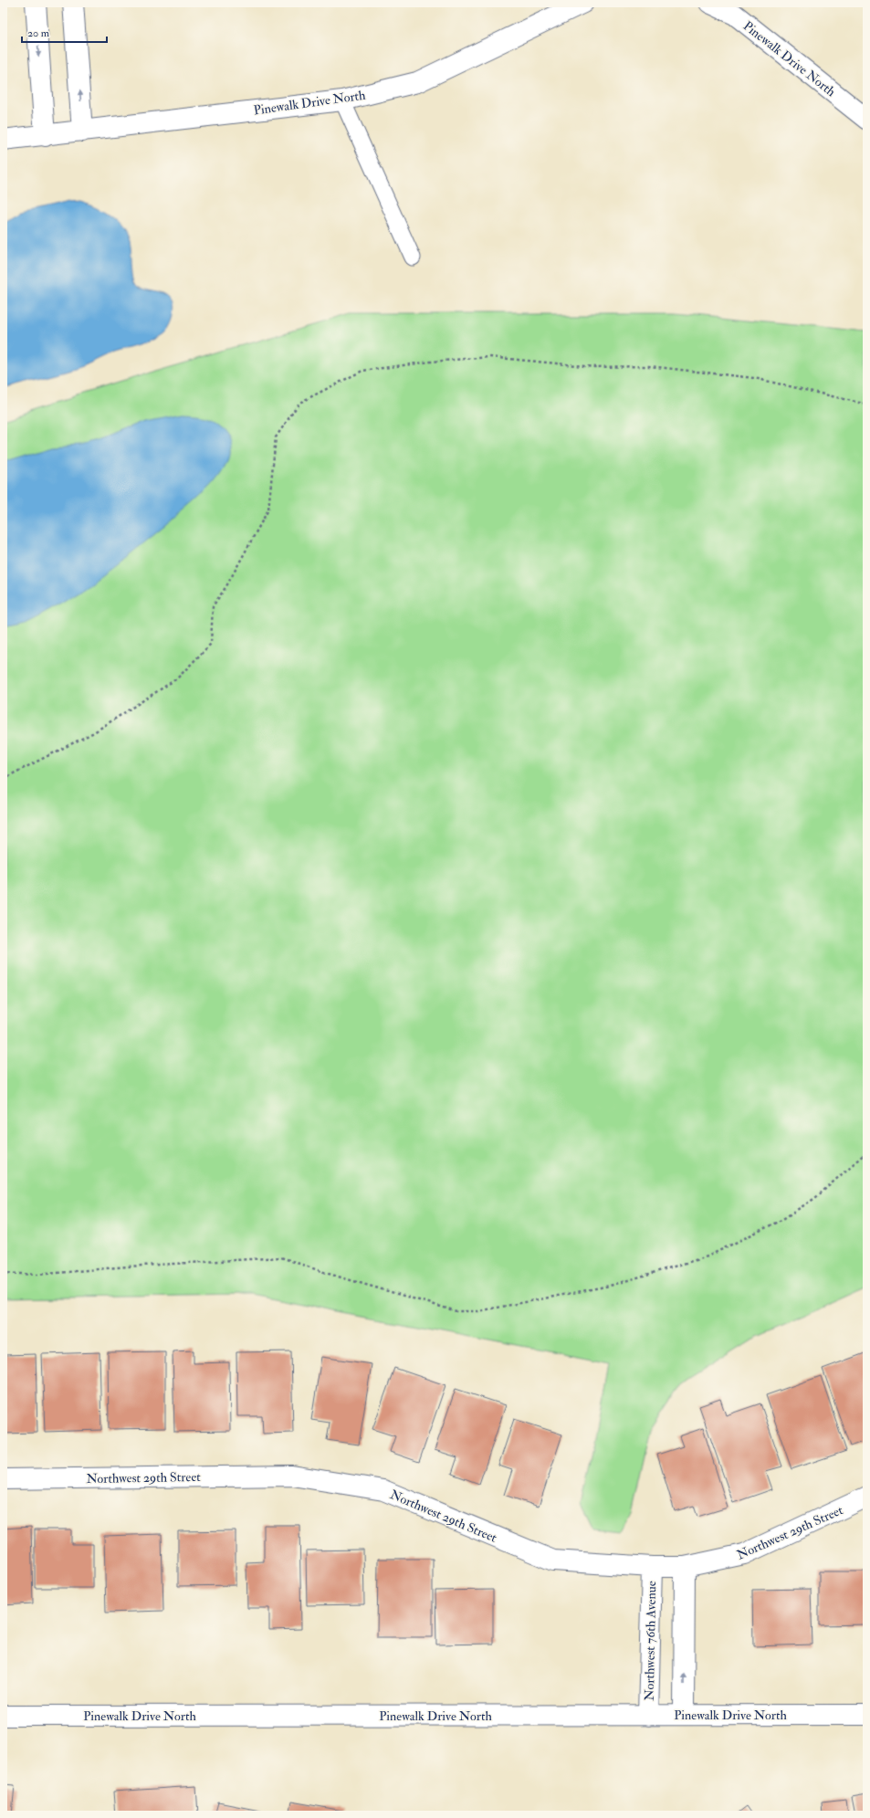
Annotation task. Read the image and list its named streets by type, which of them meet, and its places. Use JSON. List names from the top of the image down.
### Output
{
  "streets": {
    "street": ["Pinewalk Drive North", "Northwest 29th Street", "Northwest 76th Avenue"]
  },
  "crossings": [
    ["Pinewalk Drive North", "Northwest 76th Avenue"],
    ["Northwest 29th Street", "Northwest 76th Avenue"]
  ],
  "scale_bar": "20 m"
}
